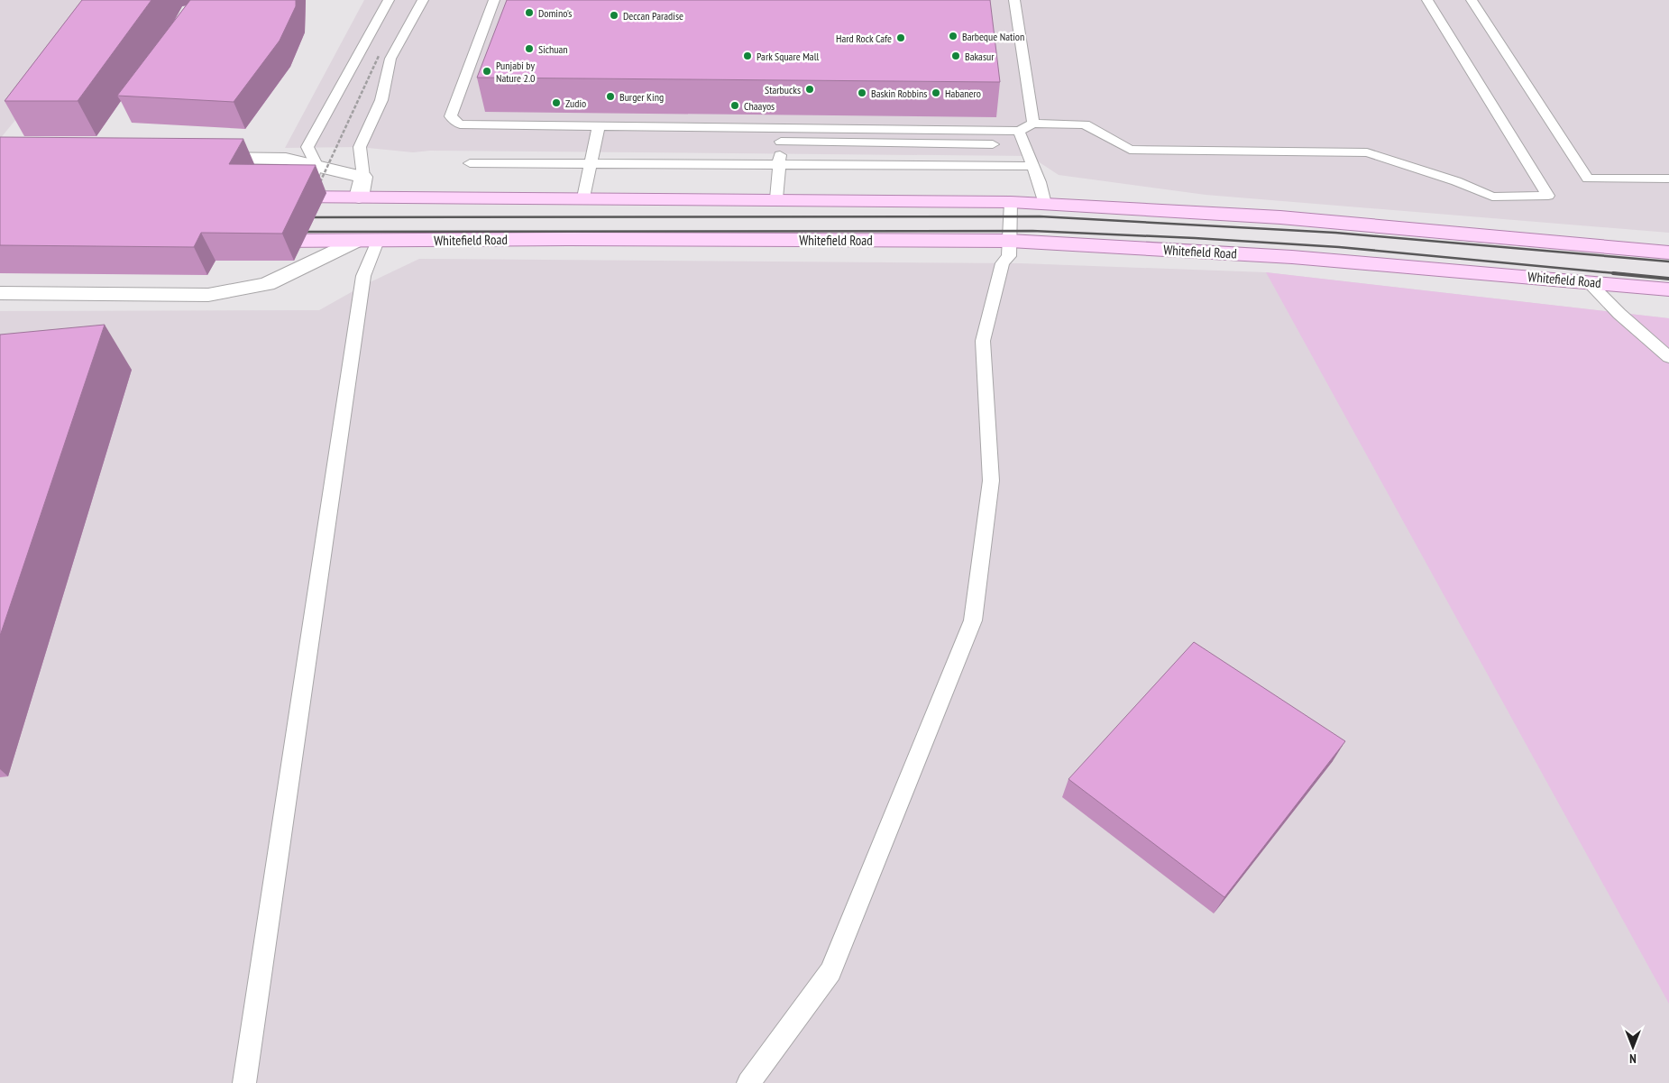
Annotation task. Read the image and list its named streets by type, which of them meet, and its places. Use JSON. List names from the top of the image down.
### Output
{
  "streets": {
    "main road": ["Whitefield Road"]
  },
  "places": [
    "Domino's",
    "Deccan Paradise",
    "Barbeque Nation",
    "Hard Rock Cafe",
    "Sichuan",
    "Park Square Mall",
    "Bakasur",
    "Punjabi by Nature 2.0",
    "Starbucks",
    "Baskin Robbins",
    "Habanero",
    "Burger King",
    "Zudio",
    "Chaayos"
  ],
  "north": "bottom"
}
